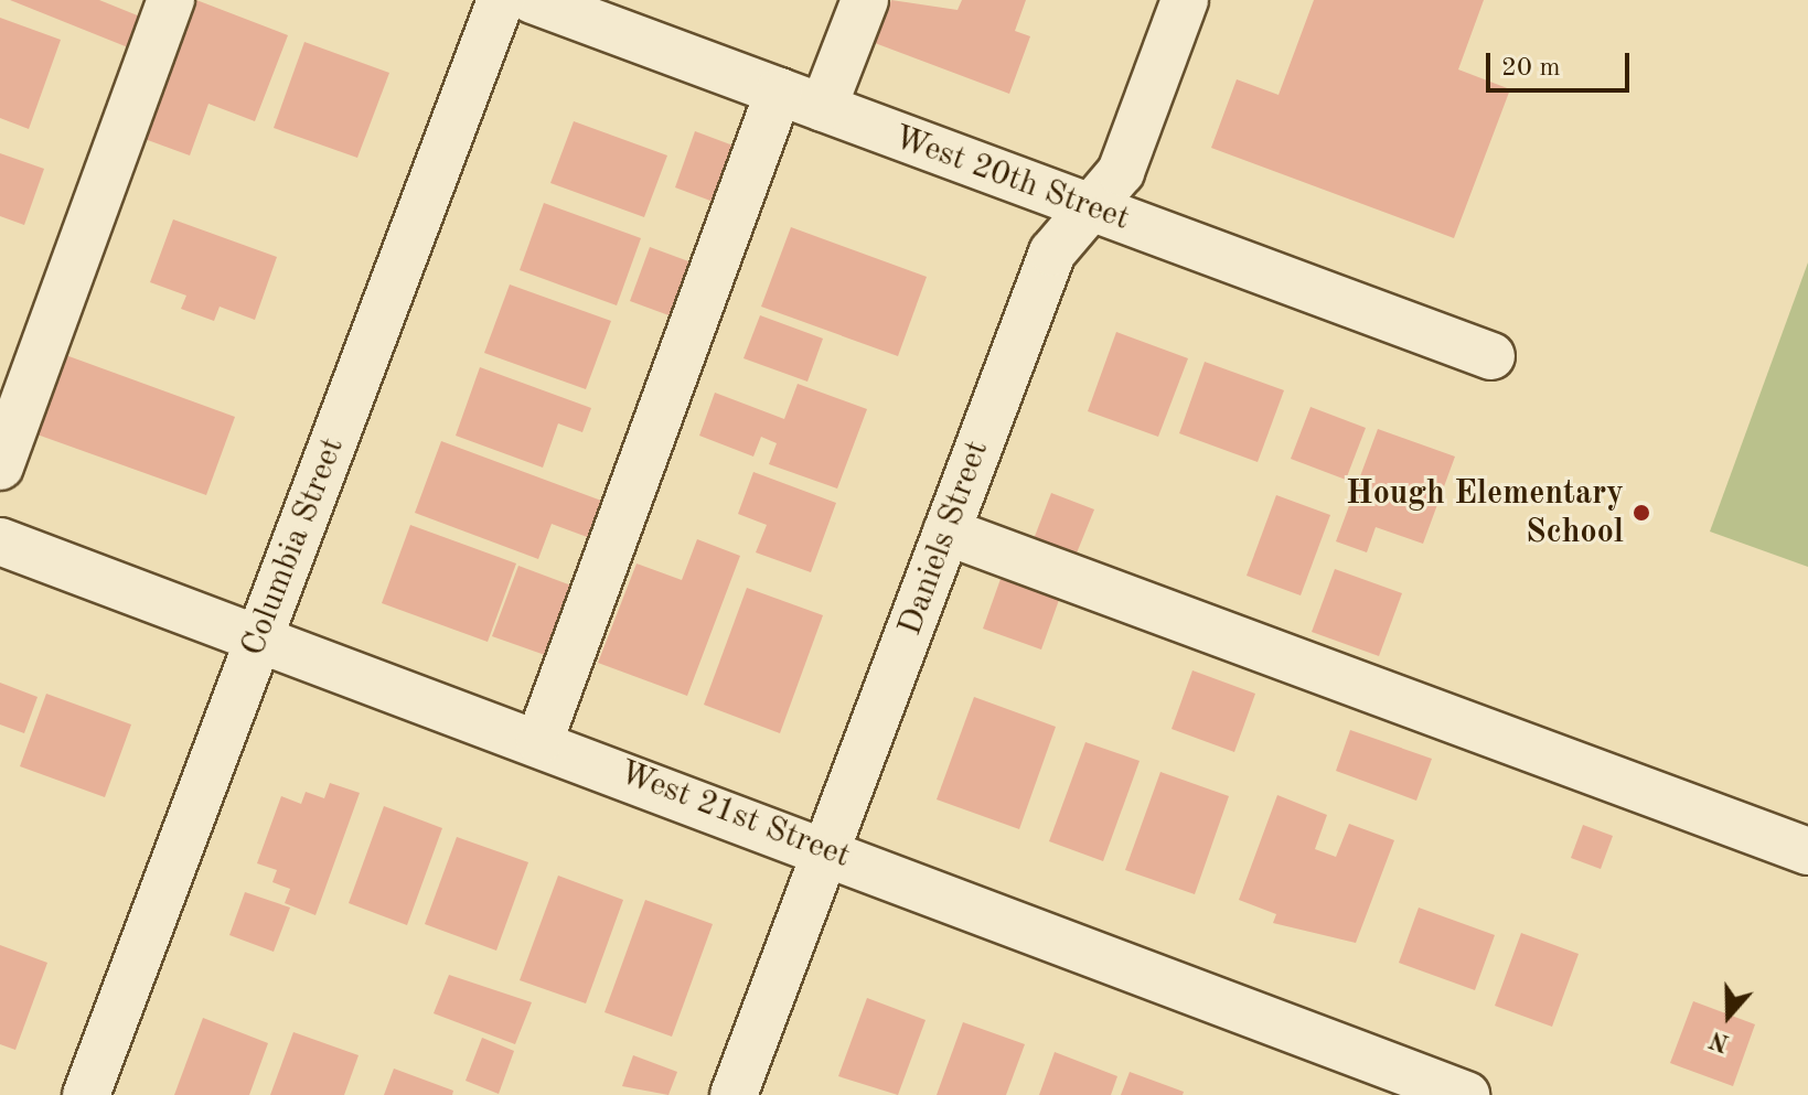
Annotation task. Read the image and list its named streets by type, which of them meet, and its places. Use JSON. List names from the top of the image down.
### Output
{
  "streets": {
    "street": [
      "West 20th Street",
      "Daniels Street",
      "Columbia Street",
      "West 21st Street"
    ]
  },
  "crossings": [
    ["West 20th Street", "Daniels Street"],
    ["Daniels Street", "West 21st Street"],
    ["Columbia Street", "West 21st Street"]
  ],
  "places": ["Hough Elementary School"],
  "scale_bar": "20 m",
  "north": "bottom"
}
